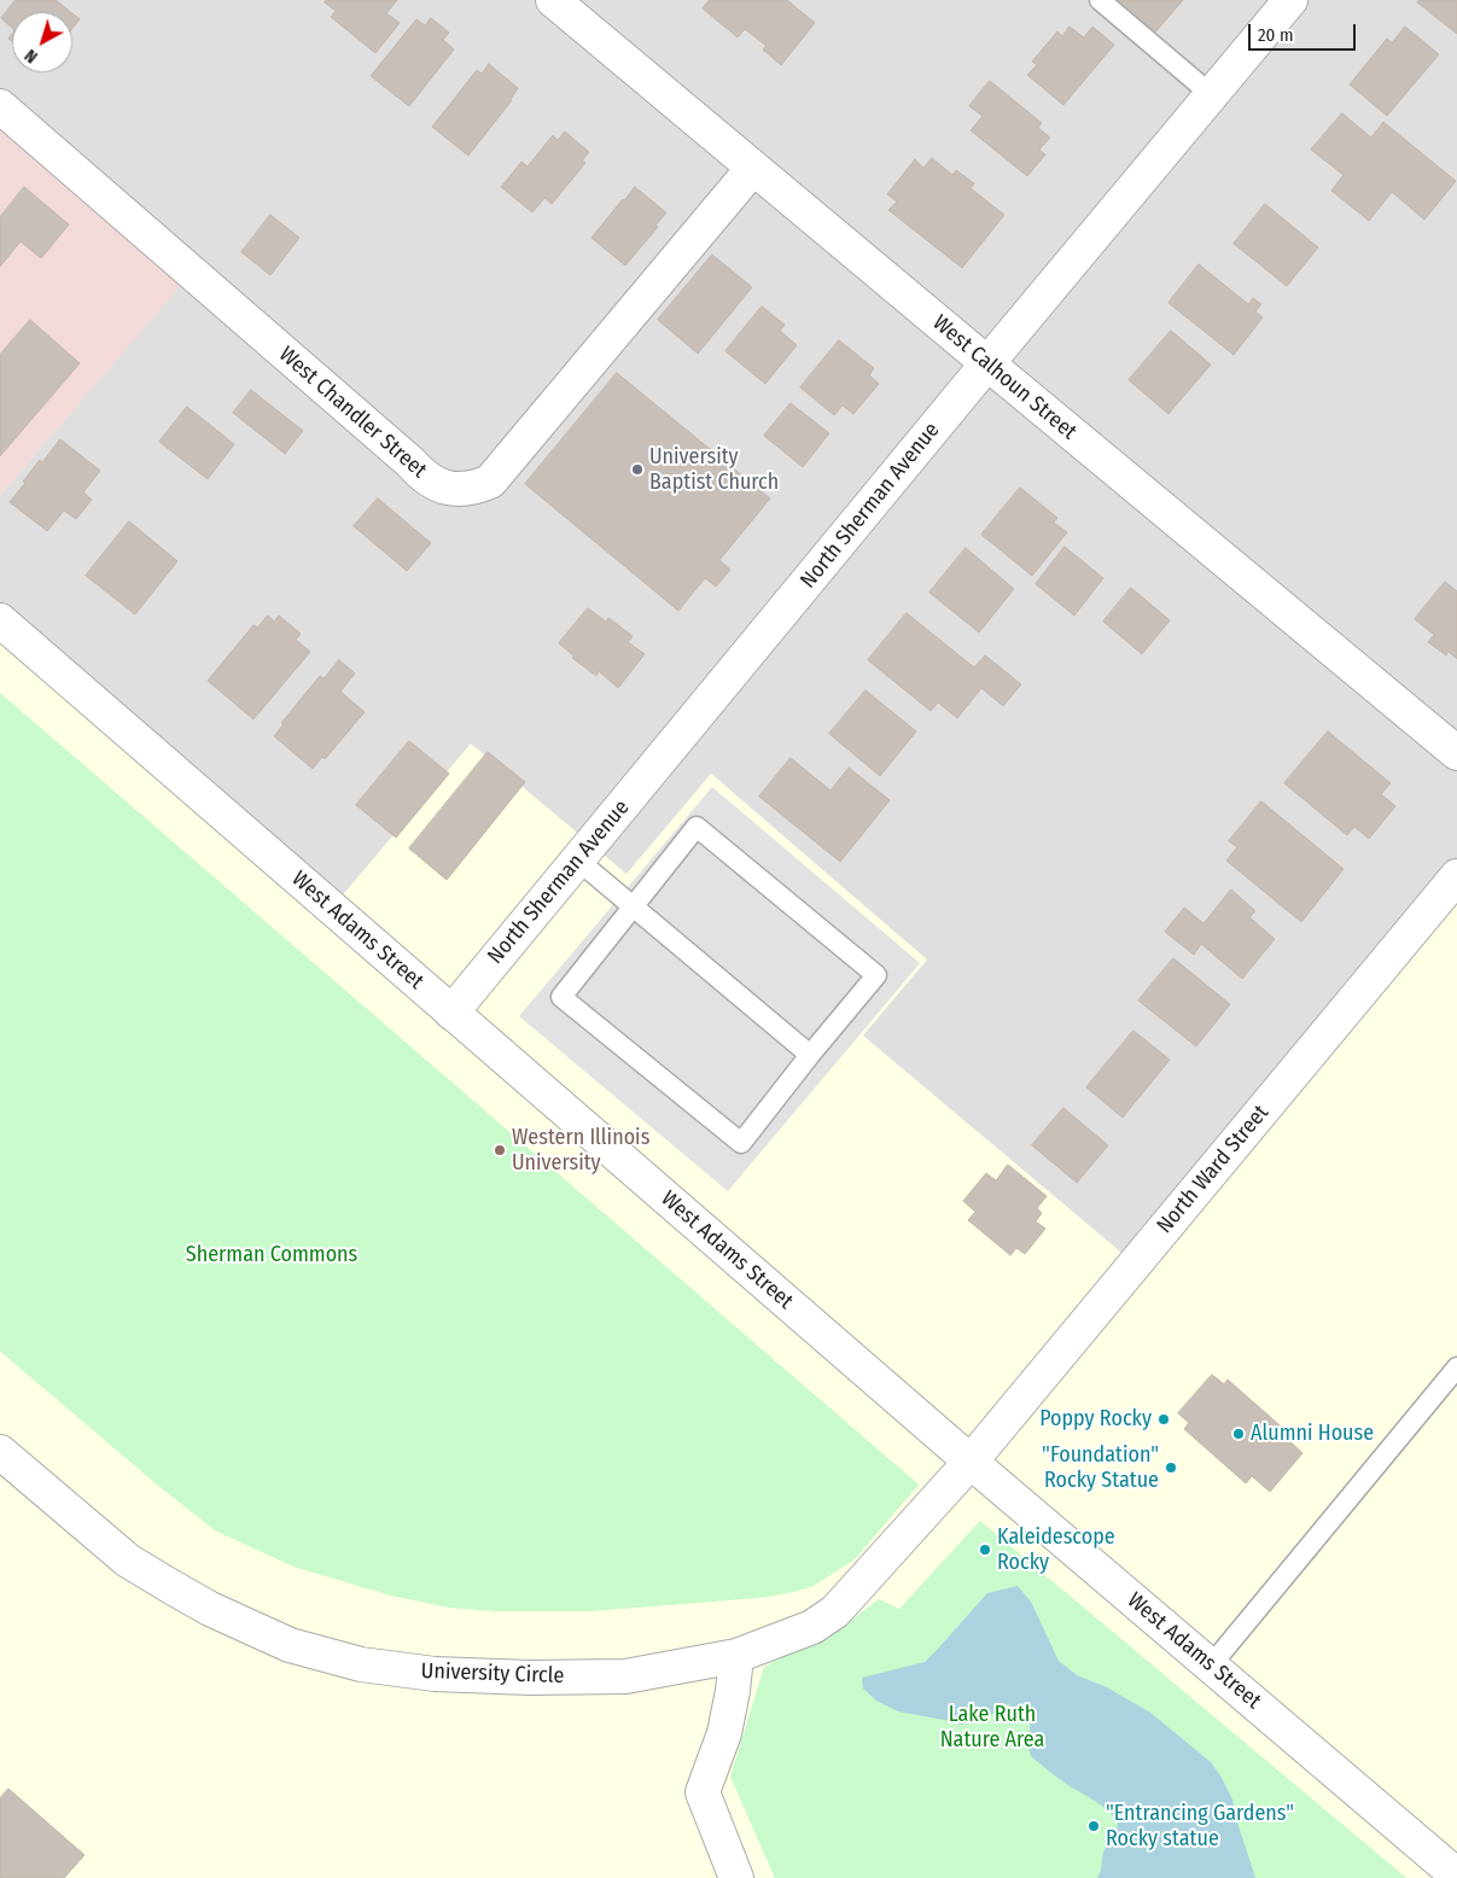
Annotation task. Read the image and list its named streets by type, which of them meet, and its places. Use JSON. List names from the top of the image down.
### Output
{
  "streets": {
    "street": [
      "West Calhoun Street",
      "West Chandler Street",
      "North Sherman Avenue",
      "West Adams Street",
      "North Ward Street",
      "University Circle"
    ]
  },
  "crossings": [
    ["West Calhoun Street", "West Chandler Street"],
    ["West Calhoun Street", "North Sherman Avenue"],
    ["North Sherman Avenue", "West Adams Street"],
    ["West Adams Street", "North Ward Street"],
    ["West Adams Street", "University Circle"],
    ["North Ward Street", "University Circle"]
  ],
  "parks": ["Sherman Commons", "Lake Ruth Nature Area"],
  "places": [
    "University Baptist Church",
    "Western Illinois University",
    "Poppy Rocky",
    "Alumni House",
    "\"Foundation\" Rocky Statue",
    "Kaleidescope Rocky",
    "\"Entrancing Gardens\" Rocky statue"
  ],
  "scale_bar": "20 m",
  "north": "bottom left"
}
